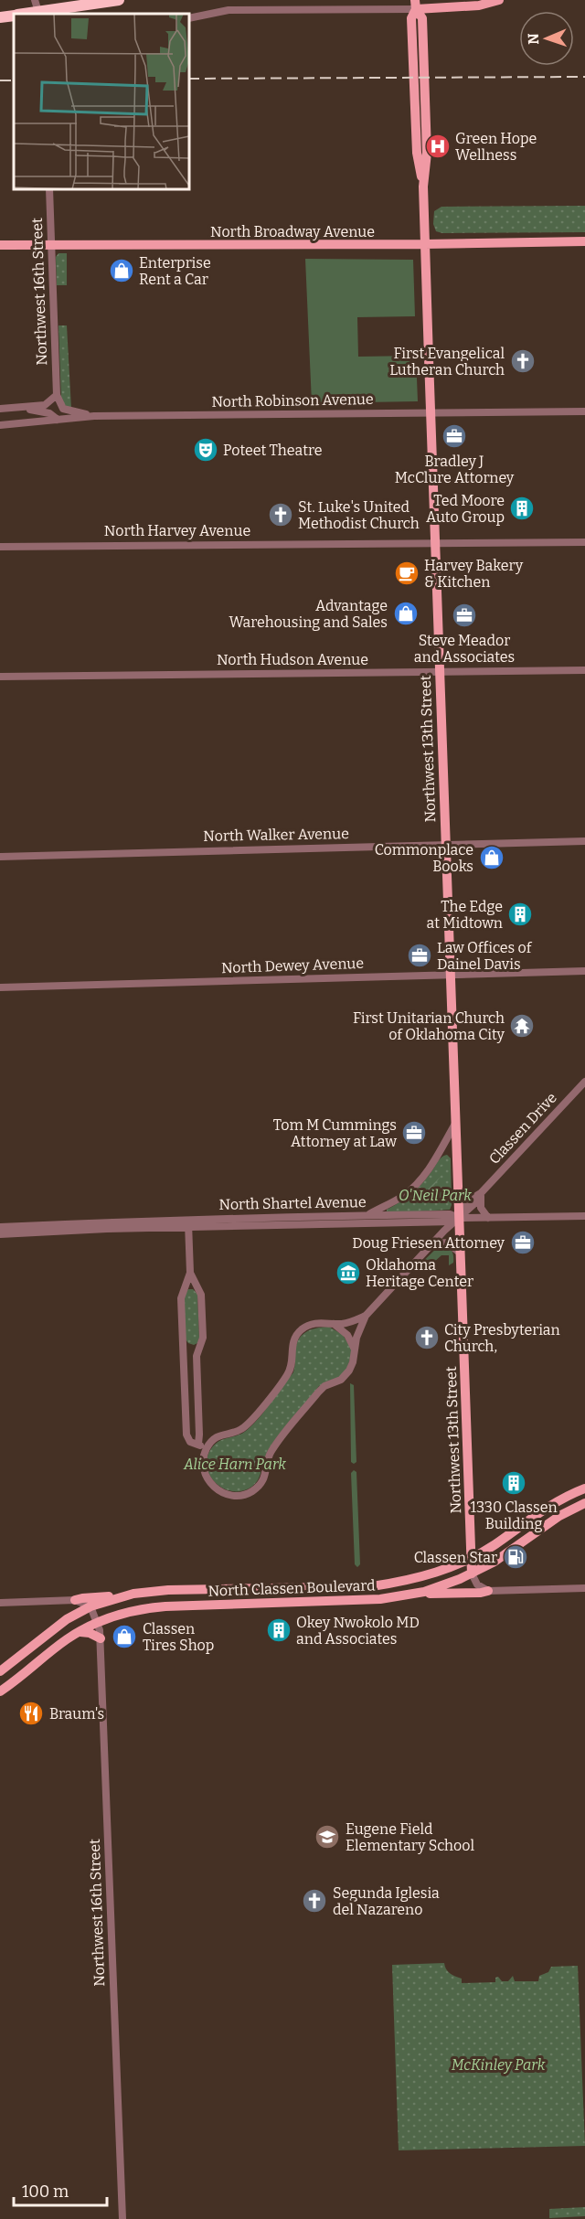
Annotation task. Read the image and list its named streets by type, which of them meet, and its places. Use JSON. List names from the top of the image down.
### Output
{
  "streets": {
    "main road": ["North Broadway Avenue", "Northwest 13th Street", "North Classen Boulevard"],
    "street": [
      "Northwest 16th Street",
      "North Robinson Avenue",
      "North Harvey Avenue",
      "North Hudson Avenue",
      "North Walker Avenue",
      "North Dewey Avenue",
      "Classen Drive",
      "North Shartel Avenue"
    ]
  },
  "crossings": [
    ["North Broadway Avenue", "Northwest 16th Street"],
    ["North Broadway Avenue", "Northwest 13th Street"],
    ["Northwest 16th Street", "North Classen Boulevard"],
    ["North Robinson Avenue", "Northwest 13th Street"],
    ["North Harvey Avenue", "Northwest 13th Street"],
    ["North Hudson Avenue", "Northwest 13th Street"],
    ["Northwest 13th Street", "North Walker Avenue"],
    ["Northwest 13th Street", "North Dewey Avenue"],
    ["Northwest 13th Street", "Classen Drive"],
    ["Northwest 13th Street", "North Shartel Avenue"],
    ["Northwest 13th Street", "North Classen Boulevard"],
    ["Classen Drive", "North Shartel Avenue"]
  ],
  "parks": ["O'Neil Park", "Alice Harn Park", "McKinley Park"],
  "places": {
    "hospital": ["Green Hope Wellness"],
    "shop": [
      "Enterprise Rent a Car",
      "Advantage Warehousing and Sales",
      "Commonplace Books",
      "Classen Tires Shop"
    ],
    "church": [
      "First Evangelical Lutheran Church",
      "St. Luke's United Methodist Church",
      "City Presbyterian Church,",
      "Segunda Iglesia del Nazareno"
    ],
    "office": [
      "Bradley J McClure Attorney",
      "Steve Meador and Associates",
      "Law Offices of Dainel Davis",
      "Tom M Cummings Attorney at Law",
      "Doug Friesen Attorney"
    ],
    "theatre": ["Poteet Theatre"],
    "building": [
      "Ted Moore Auto Group",
      "The Edge at Midtown",
      "1330 Classen Building",
      "Okey Nwokolo MD and Associates"
    ],
    "cafe": ["Harvey Bakery & Kitchen"],
    "temple": ["First Unitarian Church of Oklahoma City"],
    "museum": ["Oklahoma Heritage Center"],
    "fuel station": ["Classen Star"],
    "restaurant": ["Braum's"],
    "school or university": ["Eugene Field Elementary School"]
  },
  "scale_bar": "100 m",
  "north": "left"
}
